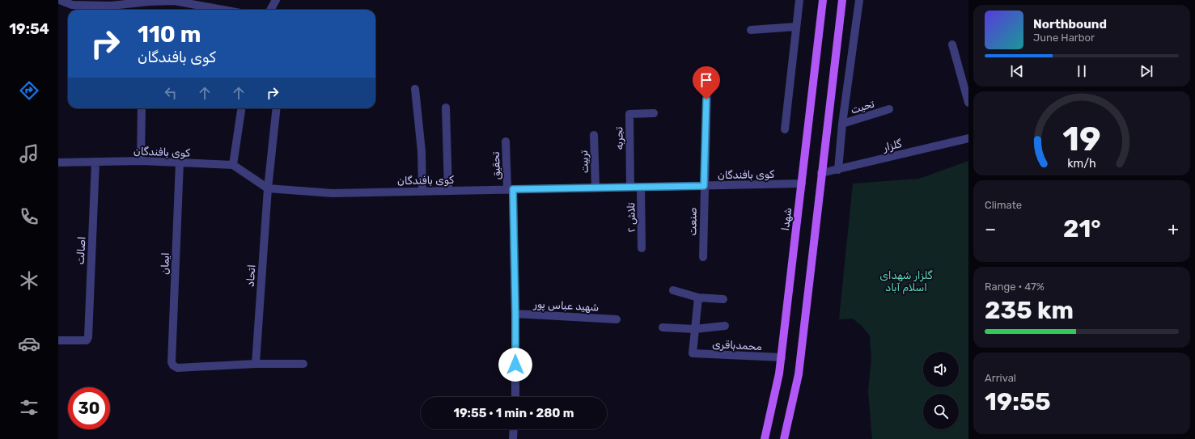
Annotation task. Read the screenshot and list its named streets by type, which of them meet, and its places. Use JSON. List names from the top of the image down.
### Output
{
  "streets": {
    "main road": ["شهدا"],
    "street": [
      "تحیت",
      "تجربه",
      "گلزار",
      "کوی بافندگان",
      "تربیت",
      "تحقیق",
      "تلاش ۲",
      "صنعت",
      "اصالت",
      "ایمان",
      "اتحاد",
      "شهید عباس پور",
      "محمدباقری"
    ]
  },
  "crossings": [
    ["تجربه", "کوی بافندگان"],
    ["کوی بافندگان", "تربیت"],
    ["کوی بافندگان", "تحقیق"],
    ["کوی بافندگان", "تلاش ۲"],
    ["کوی بافندگان", "شهدا"],
    ["کوی بافندگان", "صنعت"],
    ["کوی بافندگان", "اصالت"],
    ["کوی بافندگان", "ایمان"],
    ["کوی بافندگان", "اتحاد"],
    ["تحقیق", "شهید عباس پور"],
    ["شهدا", "محمدباقری"],
    ["ایمان", "اتحاد"]
  ],
  "parks": ["گلزار شهدای اسلام آباد"],
  "page": {
    "tabs": "19:54",
    "turn": ["110 m", "کوی بافندگان"],
    "song": ["Northbound", "June Harbor"],
    "tile": [
      "Climate",
      ["Range · 47%", "235 km"],
      ["Arrival", "19:55"]
    ],
    "heat": ["−", "21°", "+"],
    "limit": "30",
    "trip": "19:55 · 1 min · 280 m",
    "gauge": ["19", "km/h"]
  }
}
